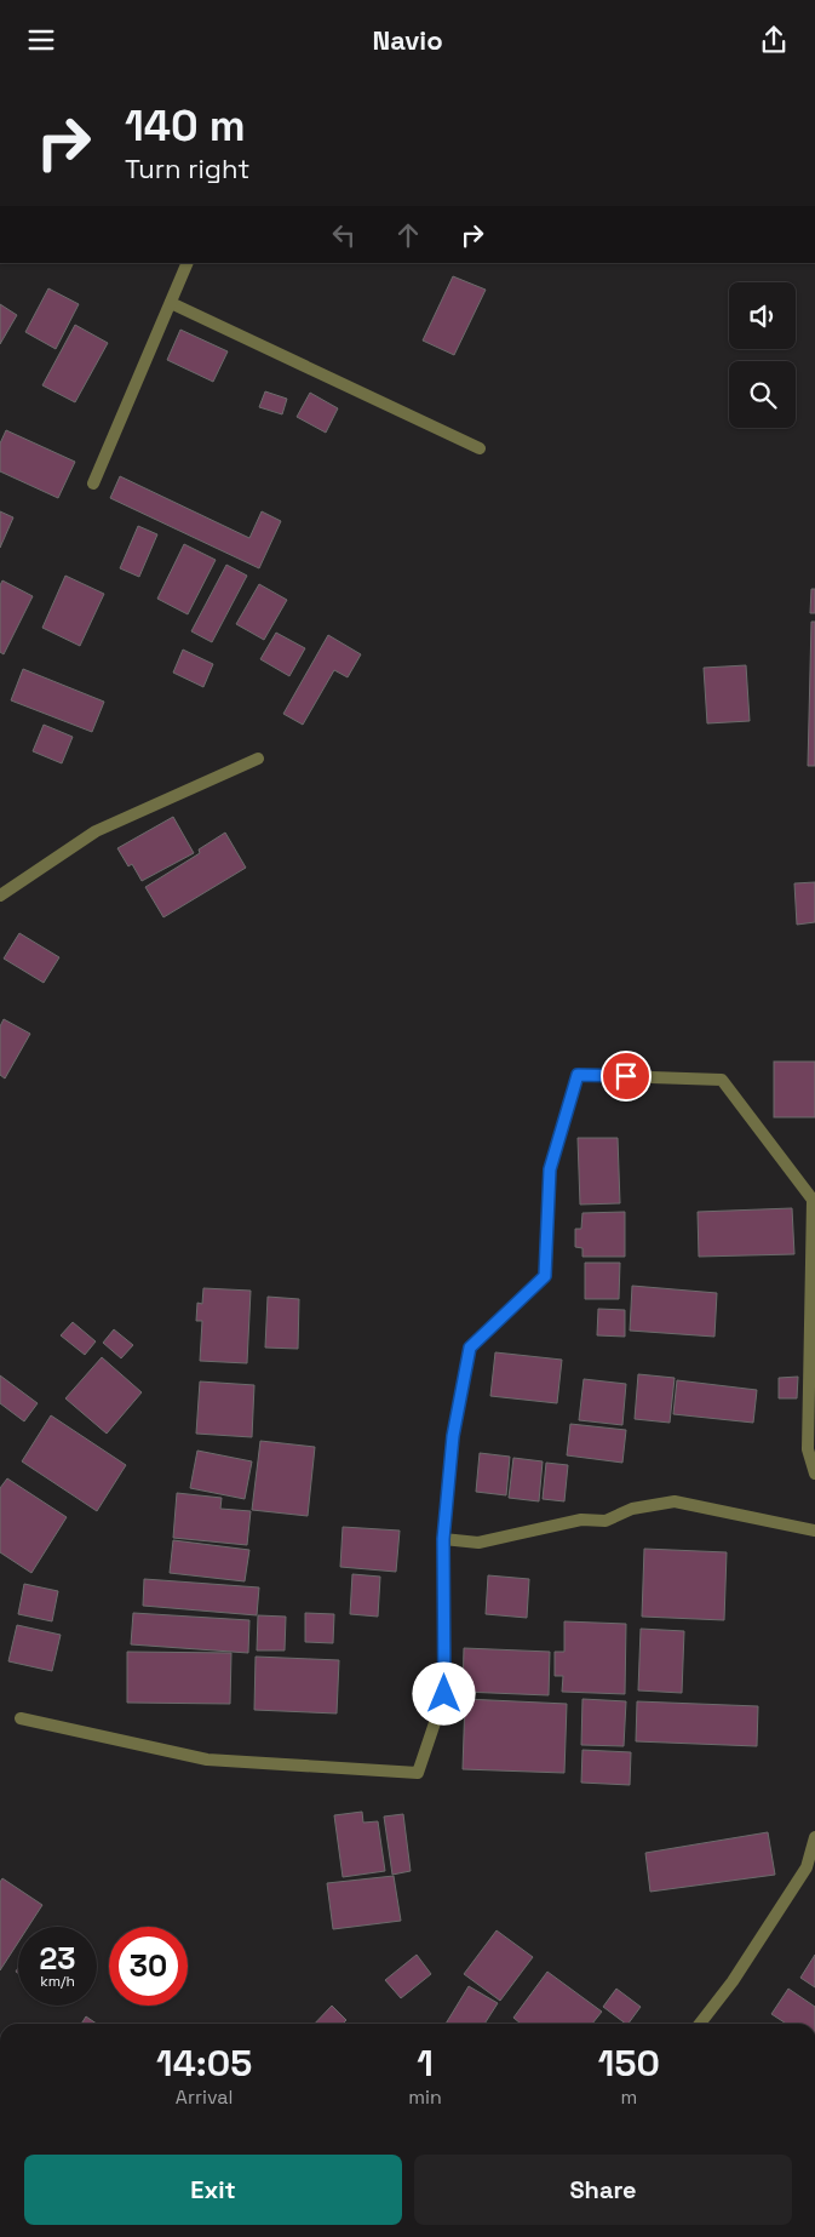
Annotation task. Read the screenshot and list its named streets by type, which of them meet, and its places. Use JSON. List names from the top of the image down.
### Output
{
  "page": {
    "header": "Navio",
    "turn": ["140 m", "Turn right"],
    "speed": "23 km/h",
    "limit": "30",
    "eta": [
      "14:05",
      "Arrival",
      "1",
      "min",
      "150",
      "m"
    ],
    "buttons": ["Exit", "Share"]
  }
}
